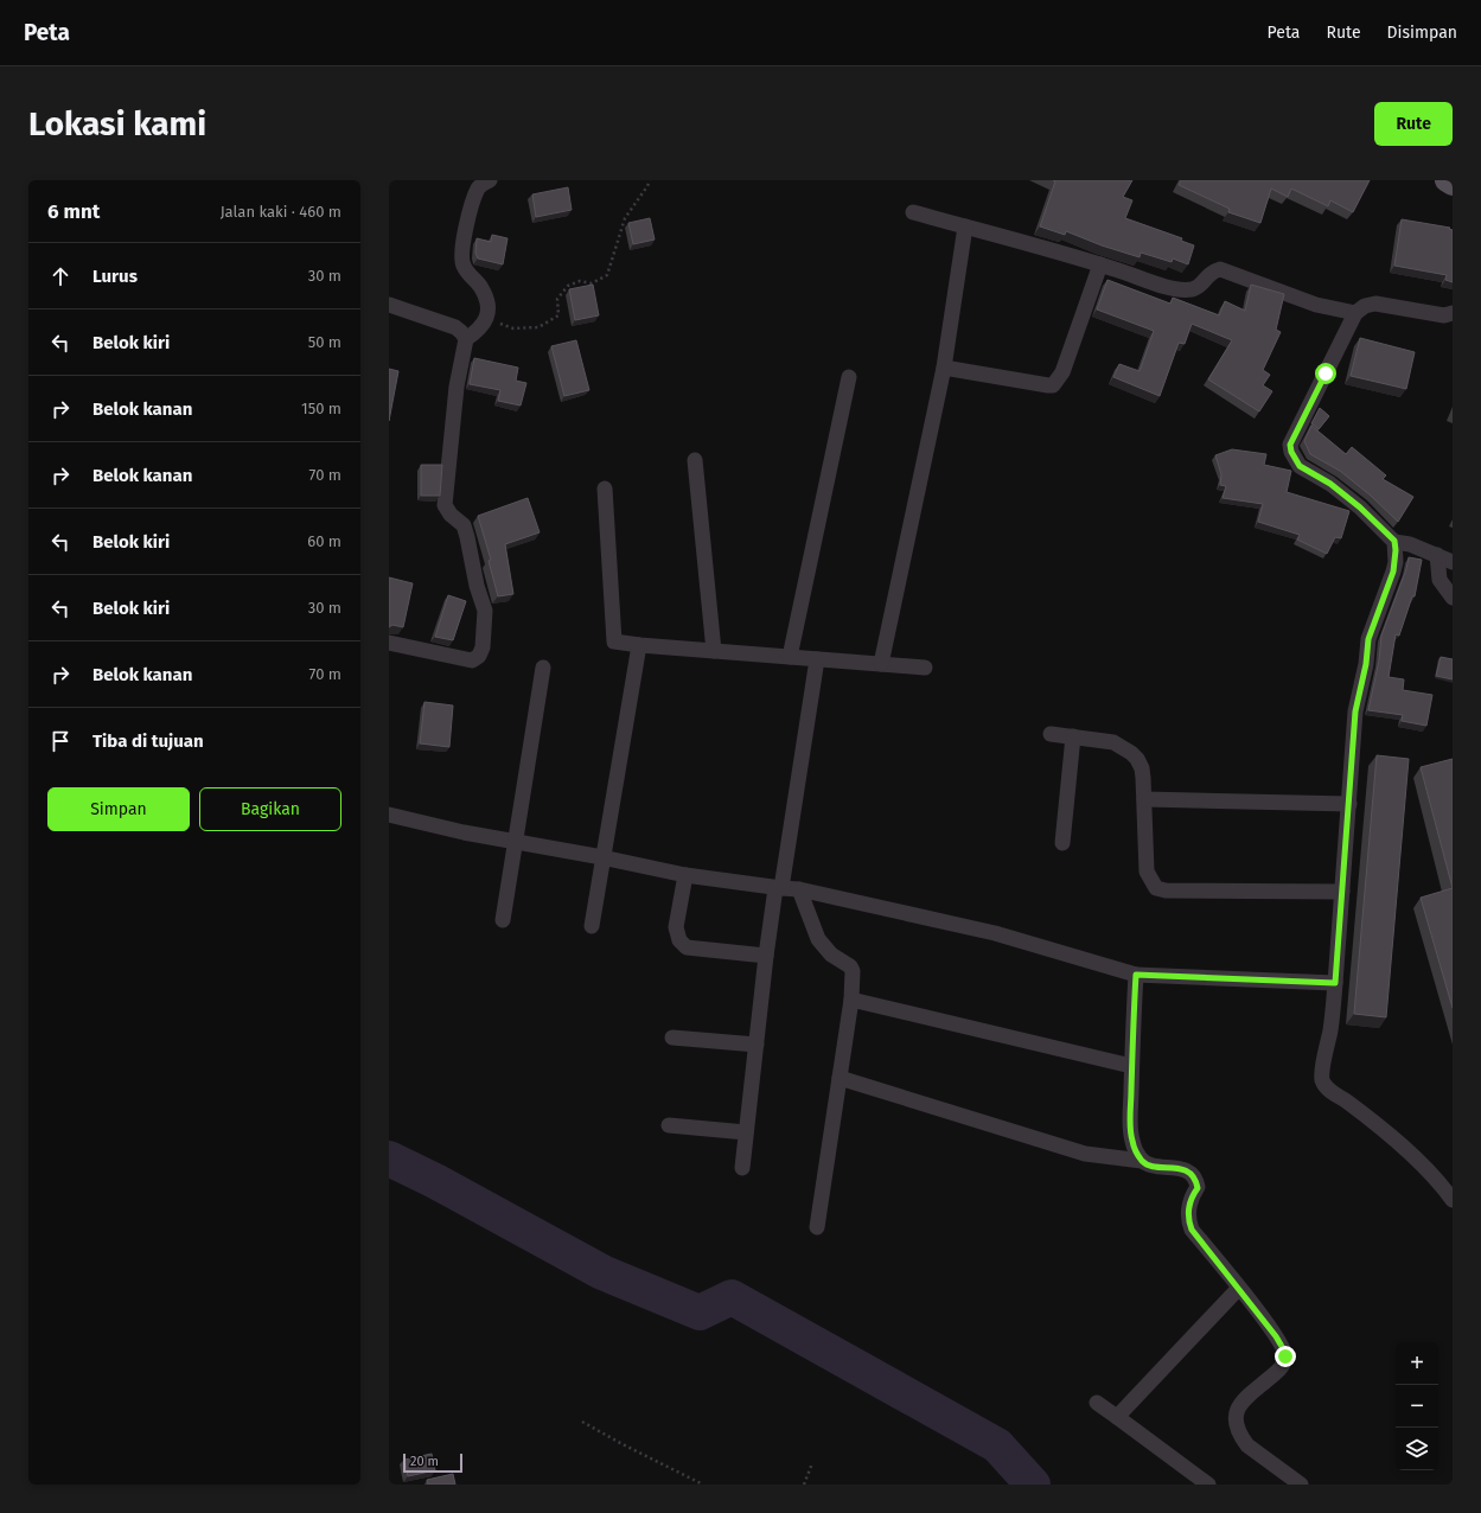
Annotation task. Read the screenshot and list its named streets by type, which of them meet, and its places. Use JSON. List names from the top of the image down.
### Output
{
  "scale_bar": "20 m",
  "page": {
    "header": "Peta",
    "nav": ["Peta", "Rute", "Disimpan"],
    "buttons": [
      "Rute",
      ["Simpan", "Bagikan"]
    ],
    "title": "Lokasi kami",
    "heading": ["6 mnt", "Jalan kaki · 460 m"],
    "list": [
      ["Lurus", "30 m"],
      ["Belok kiri", "50 m"],
      ["Belok kanan", "150 m"],
      ["Belok kanan", "70 m"],
      ["Belok kiri", "60 m"],
      ["Belok kiri", "30 m"],
      ["Belok kanan", "70 m"],
      "Tiba di tujuan"
    ],
    "map_buttons": ["+", "−"],
    "scale": "20 m"
  }
}
